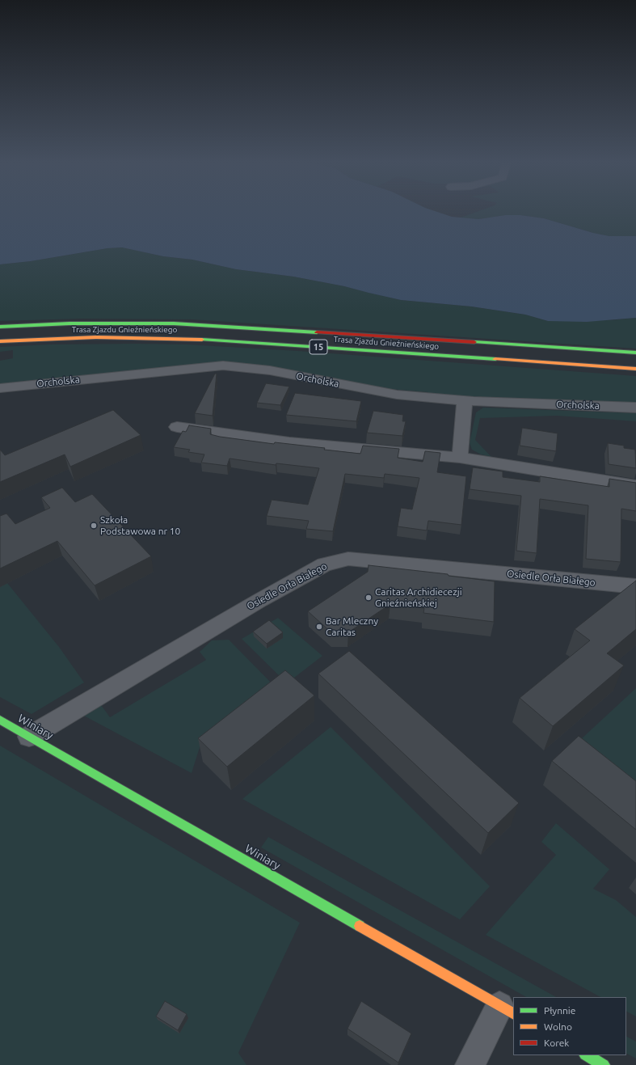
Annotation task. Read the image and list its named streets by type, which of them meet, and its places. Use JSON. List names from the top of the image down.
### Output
{
  "streets": {
    "main road": ["Trasa Zjazdu Gnieźnieńskiego", "15", "Winiary"],
    "street": ["Orcholska", "Osiedle Orła Białego"]
  },
  "crossings": [
    ["Osiedle Orła Białego", "Winiary"]
  ],
  "places": ["Szkoła Podstawowa nr 10", "Caritas Archidiecezji Gnieźnieńskiej", "Bar Mleczny Caritas"],
  "legend": ["Płynnie", "Wolno", "Korek"]
}
